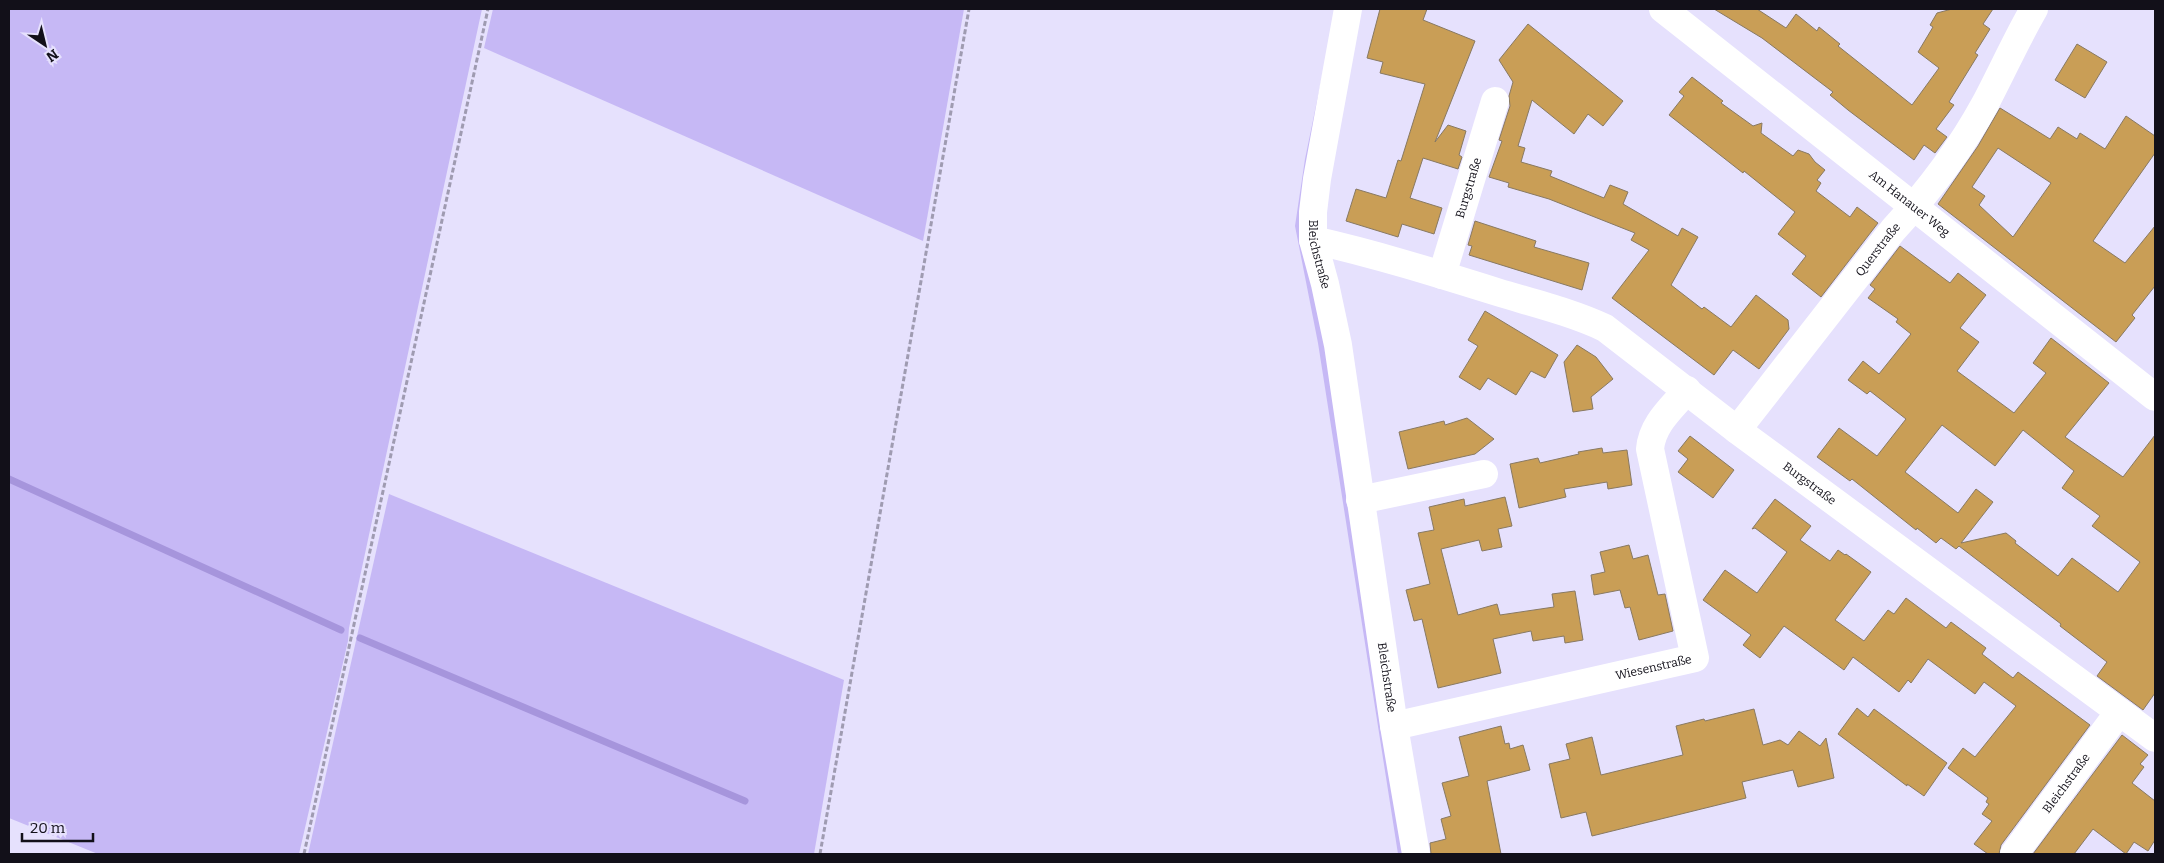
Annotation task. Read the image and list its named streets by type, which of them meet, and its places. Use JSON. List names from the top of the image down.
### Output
{
  "streets": {
    "street": [
      "Burgstraße",
      "Am Hanauer Weg",
      "Querstraße",
      "Bleichstraße",
      "Wiesenstraße"
    ]
  },
  "crossings": [
    ["Burgstraße", "Querstraße"],
    ["Burgstraße", "Bleichstraße"],
    ["Burgstraße", "Wiesenstraße"],
    ["Am Hanauer Weg", "Querstraße"],
    ["Bleichstraße", "Wiesenstraße"]
  ],
  "scale_bar": "20 m",
  "north": "bottom right"
}
